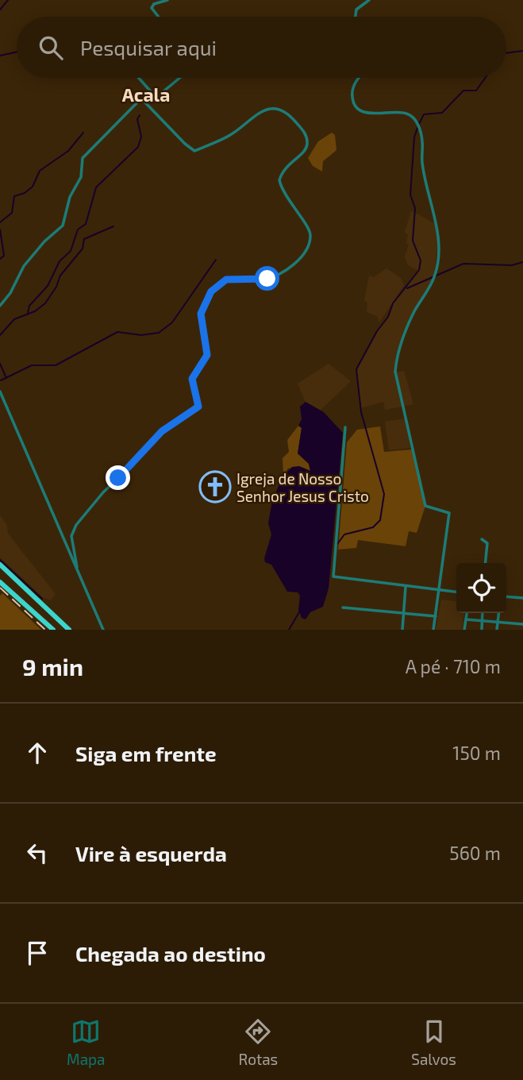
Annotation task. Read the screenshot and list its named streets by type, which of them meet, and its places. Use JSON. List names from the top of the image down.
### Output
{
  "districts": ["Acala"],
  "places": {
    "church": ["Igreja de Nosso Senhor Jesus Cristo"]
  },
  "page": {
    "search": "Pesquisar aqui",
    "heading": ["9 min", "A pé · 710 m"],
    "list": [
      ["Siga em frente", "150 m"],
      ["Vire à esquerda", "560 m"],
      "Chegada ao destino"
    ],
    "nav": ["Mapa", "Rotas", "Salvos"]
  }
}
